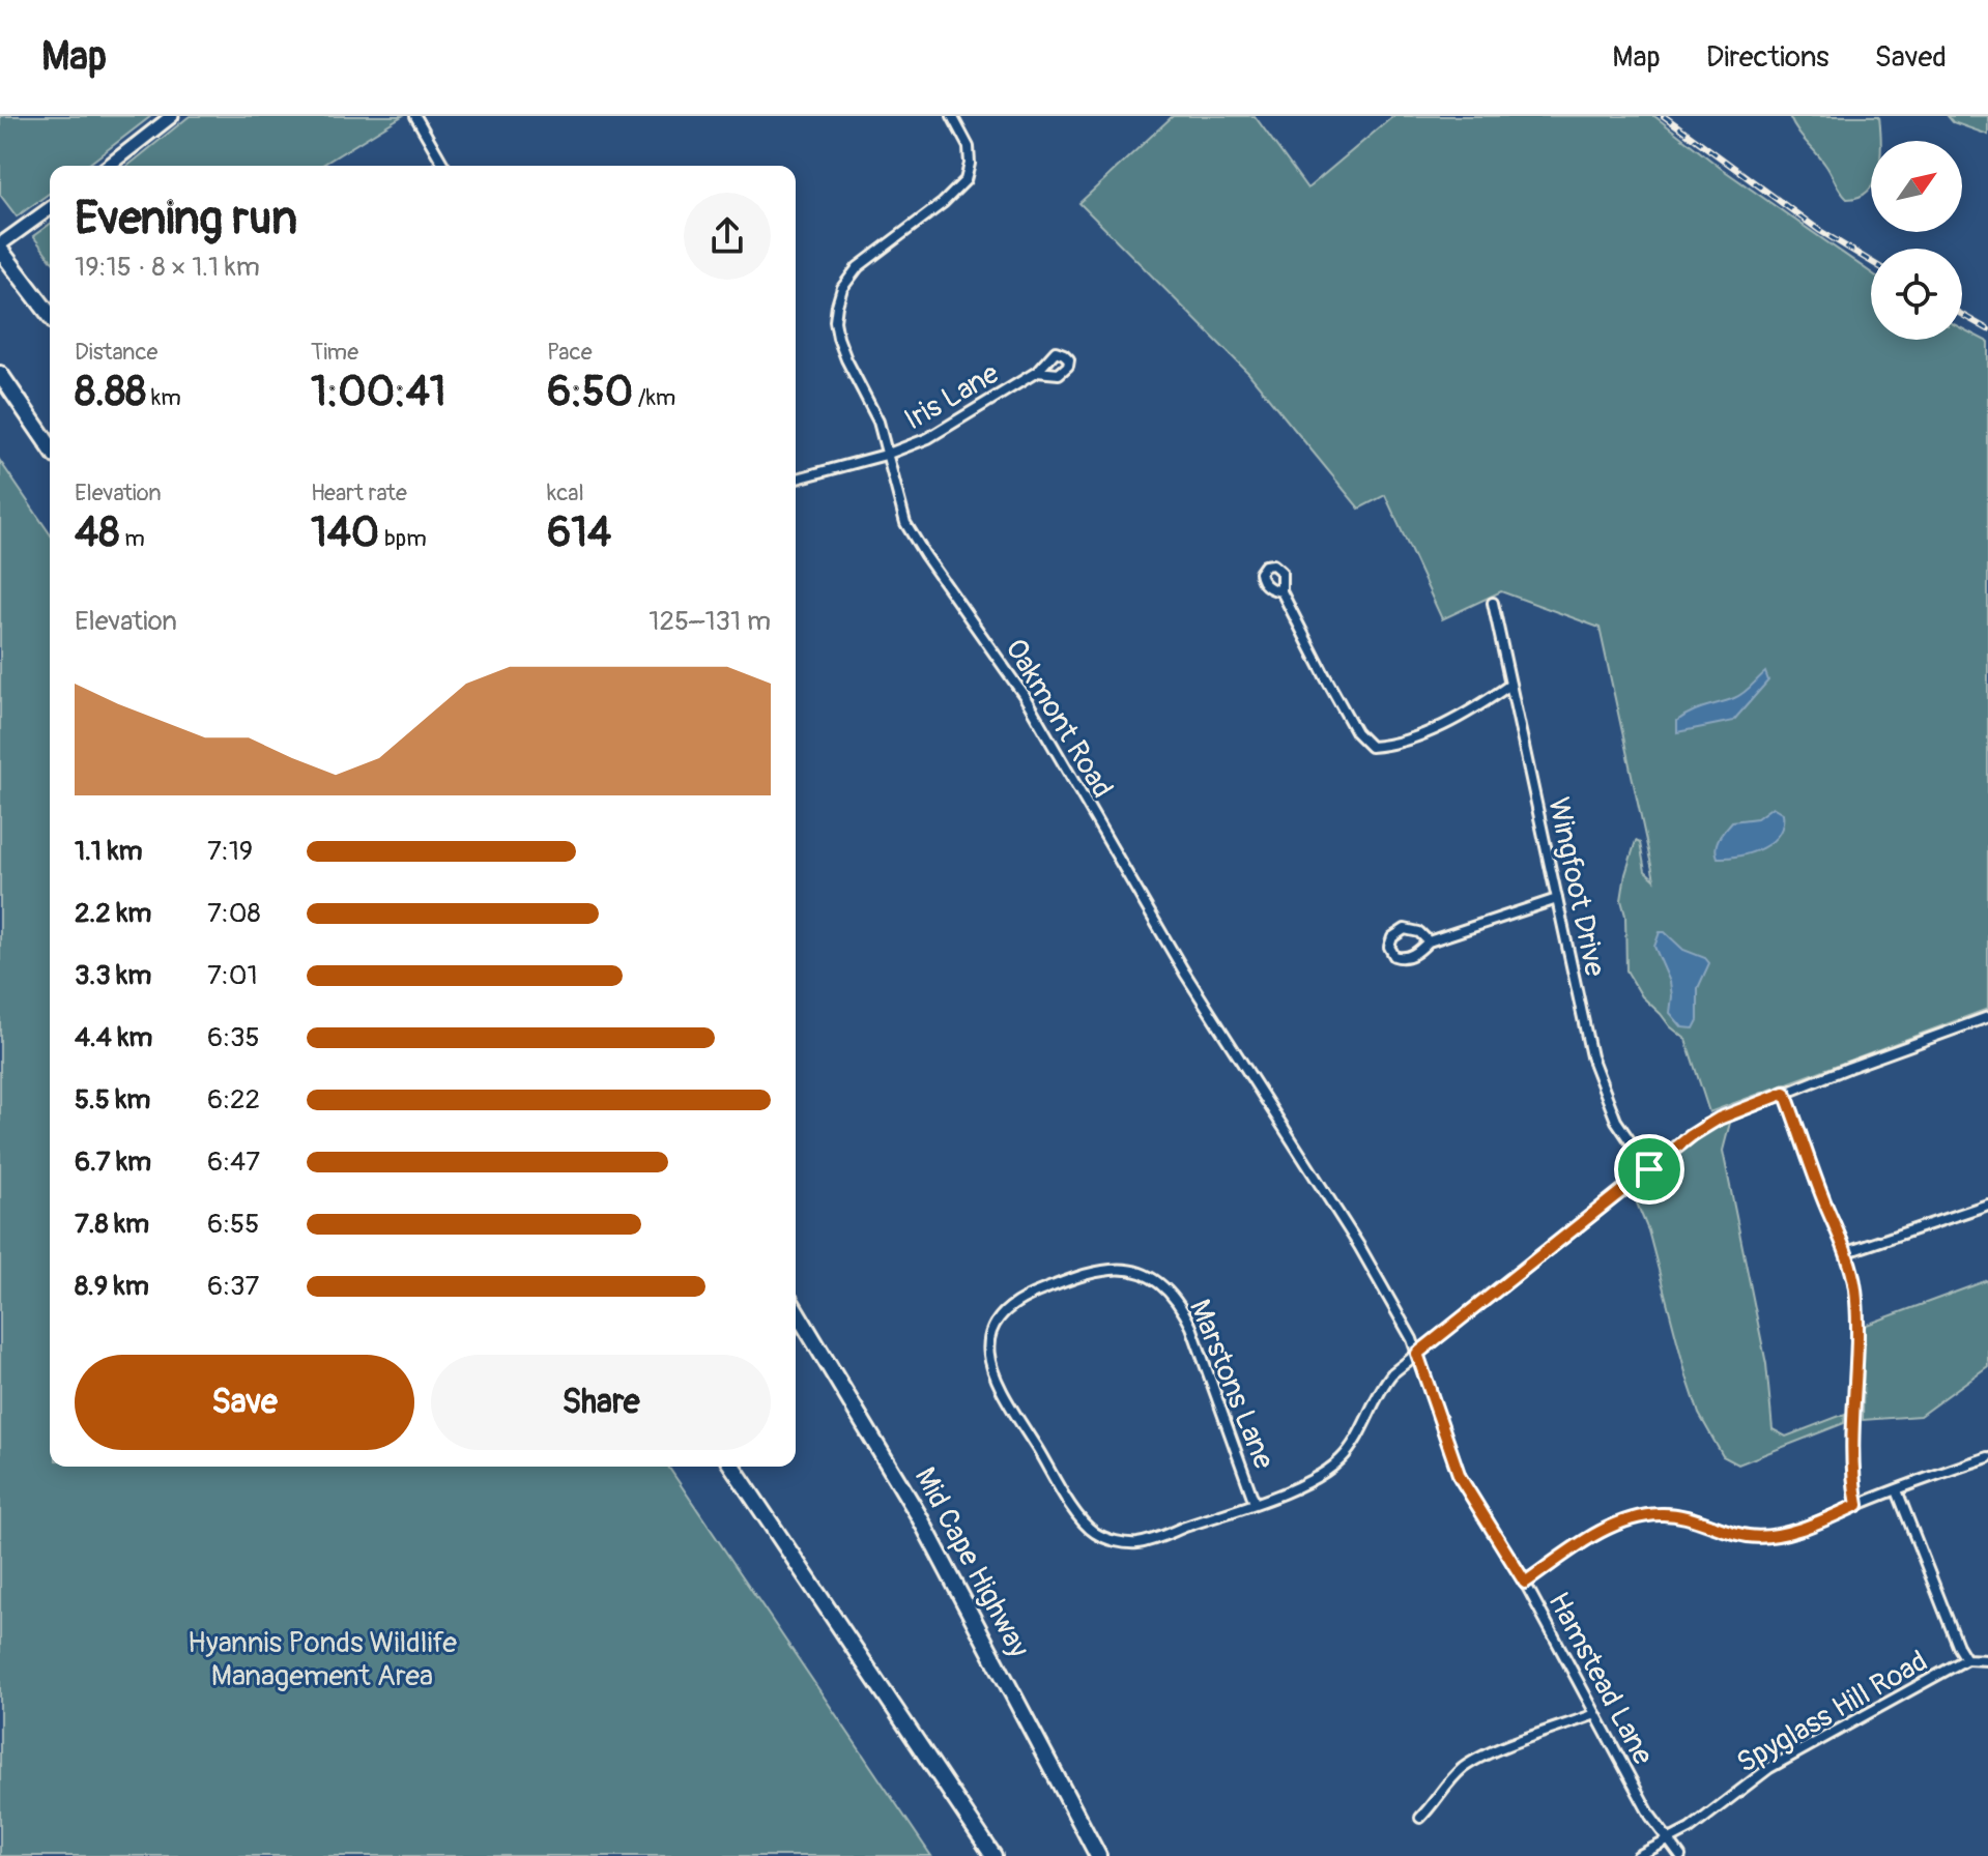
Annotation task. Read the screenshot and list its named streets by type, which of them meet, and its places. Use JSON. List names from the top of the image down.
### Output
{
  "streets": {
    "highway": ["Mid Cape Highway"],
    "street": [
      "Iris Lane",
      "Oakmont Road",
      "Wingfoot Drive",
      "Marstons Lane",
      "Hamstead Lane",
      "Spyglass Hill Road"
    ]
  },
  "crossings": [
    ["Iris Lane", "Oakmont Road"],
    ["Oakmont Road", "Marstons Lane"],
    ["Oakmont Road", "Hamstead Lane"],
    ["Wingfoot Drive", "Marstons Lane"],
    ["Marstons Lane", "Hamstead Lane"],
    ["Hamstead Lane", "Spyglass Hill Road"]
  ],
  "parks": ["Hyannis Ponds Wildlife Management Area"],
  "north": "top right",
  "page": {
    "header": "Map",
    "nav": ["Map", "Directions", "Saved"],
    "heading": ["Evening run", "19:15 · 8 × 1.1 km"],
    "stats": [
      ["Distance", "8.88 km"],
      ["Time", "1:00:41"],
      ["Pace", "6:50 /km"],
      ["Elevation", "48 m"],
      ["Heart rate", "140 bpm"],
      ["kcal", "614"]
    ],
    "chart": ["Elevation", "125–131 m"],
    "list": [
      {
        "name": "1.1 km",
        "note": "7:19"
      },
      {
        "name": "2.2 km",
        "note": "7:08"
      },
      {
        "name": "3.3 km",
        "note": "7:01"
      },
      {
        "name": "4.4 km",
        "note": "6:35"
      },
      {
        "name": "5.5 km",
        "note": "6:22"
      },
      {
        "name": "6.7 km",
        "note": "6:47"
      },
      {
        "name": "7.8 km",
        "note": "6:55"
      },
      {
        "name": "8.9 km",
        "note": "6:37"
      }
    ],
    "buttons": ["Save", "Share"]
  }
}
